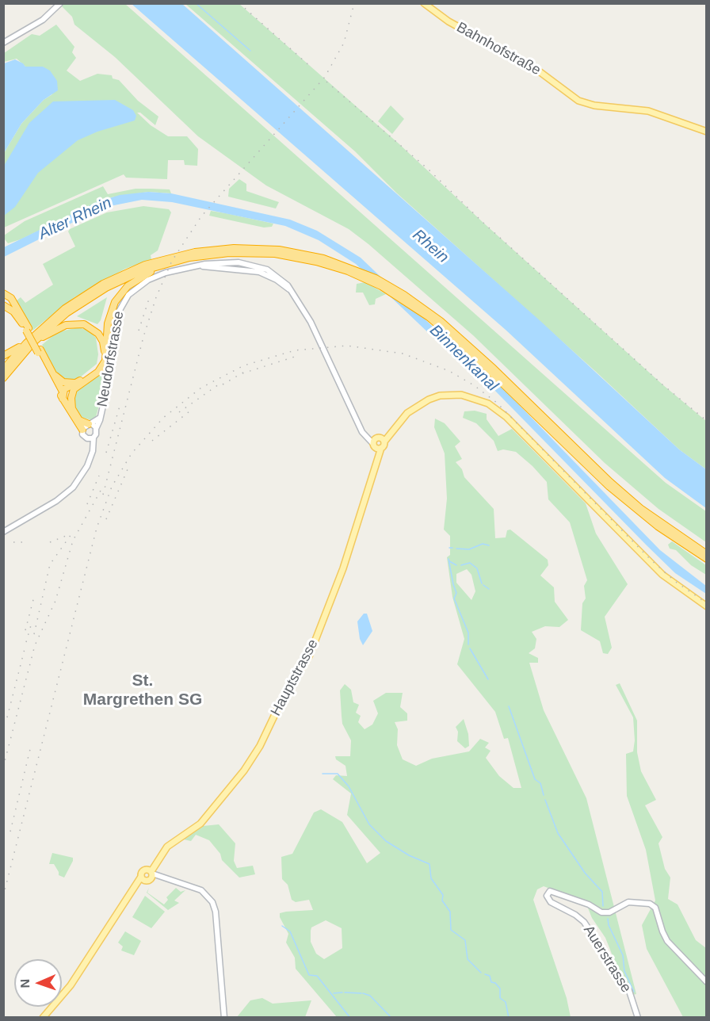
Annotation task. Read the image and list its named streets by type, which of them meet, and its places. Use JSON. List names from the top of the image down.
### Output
{
  "streets": {
    "main road": [
      "Bahnhofstraße",
      "Neudorfstrasse",
      "Hauptstrasse",
      "Auerstrasse"
    ]
  },
  "crossings": [
    ["Neudorfstrasse", "Hauptstrasse"]
  ],
  "districts": ["St. Margrethen SG"],
  "water": ["Alter Rhein", "Rhein", "Binnenkanal"],
  "north": "left"
}
